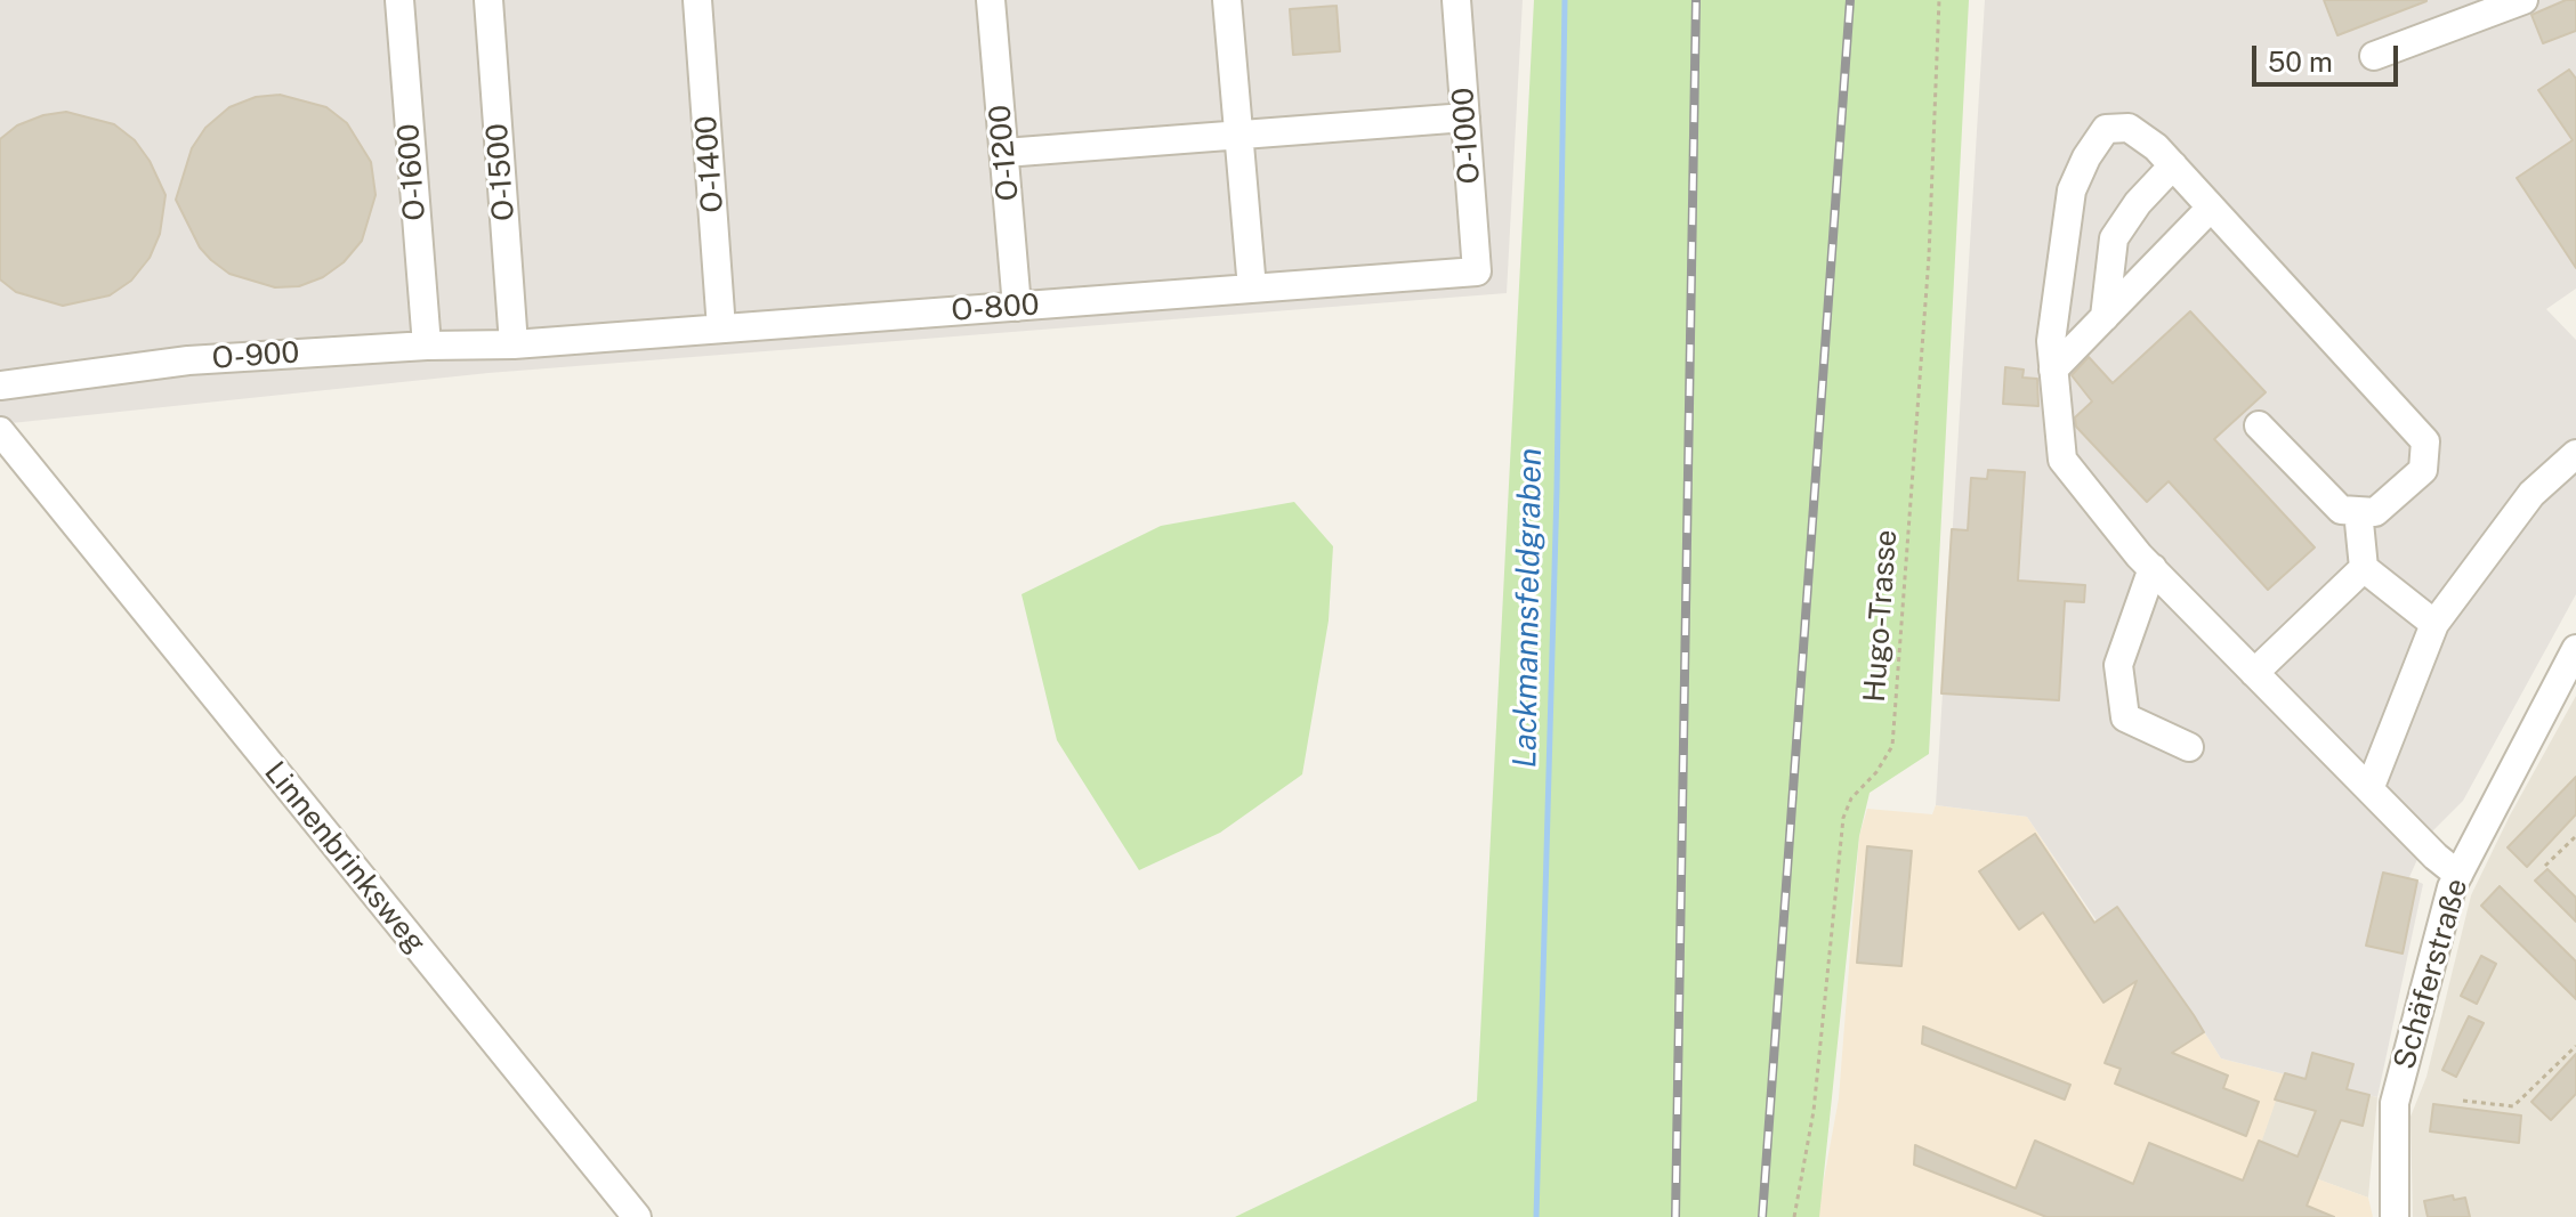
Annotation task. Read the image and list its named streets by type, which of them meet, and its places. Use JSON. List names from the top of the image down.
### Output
{
  "streets": {
    "street": [
      "O-1000",
      "O-1200",
      "O-1400",
      "O-1600",
      "O-1500",
      "O-800",
      "O-900",
      "Linnenbrinksweg",
      "Schäferstraße"
    ],
    "path": ["Hugo-Trasse"]
  },
  "crossings": [
    ["O-1000", "O-800"],
    ["O-1200", "O-800"],
    ["O-1400", "O-800"],
    ["O-1600", "O-900"],
    ["O-1500", "O-800"],
    ["O-1500", "O-900"],
    ["O-800", "O-900"]
  ],
  "water": ["Lackmannsfeldgraben"],
  "scale_bar": "50 m"
}
